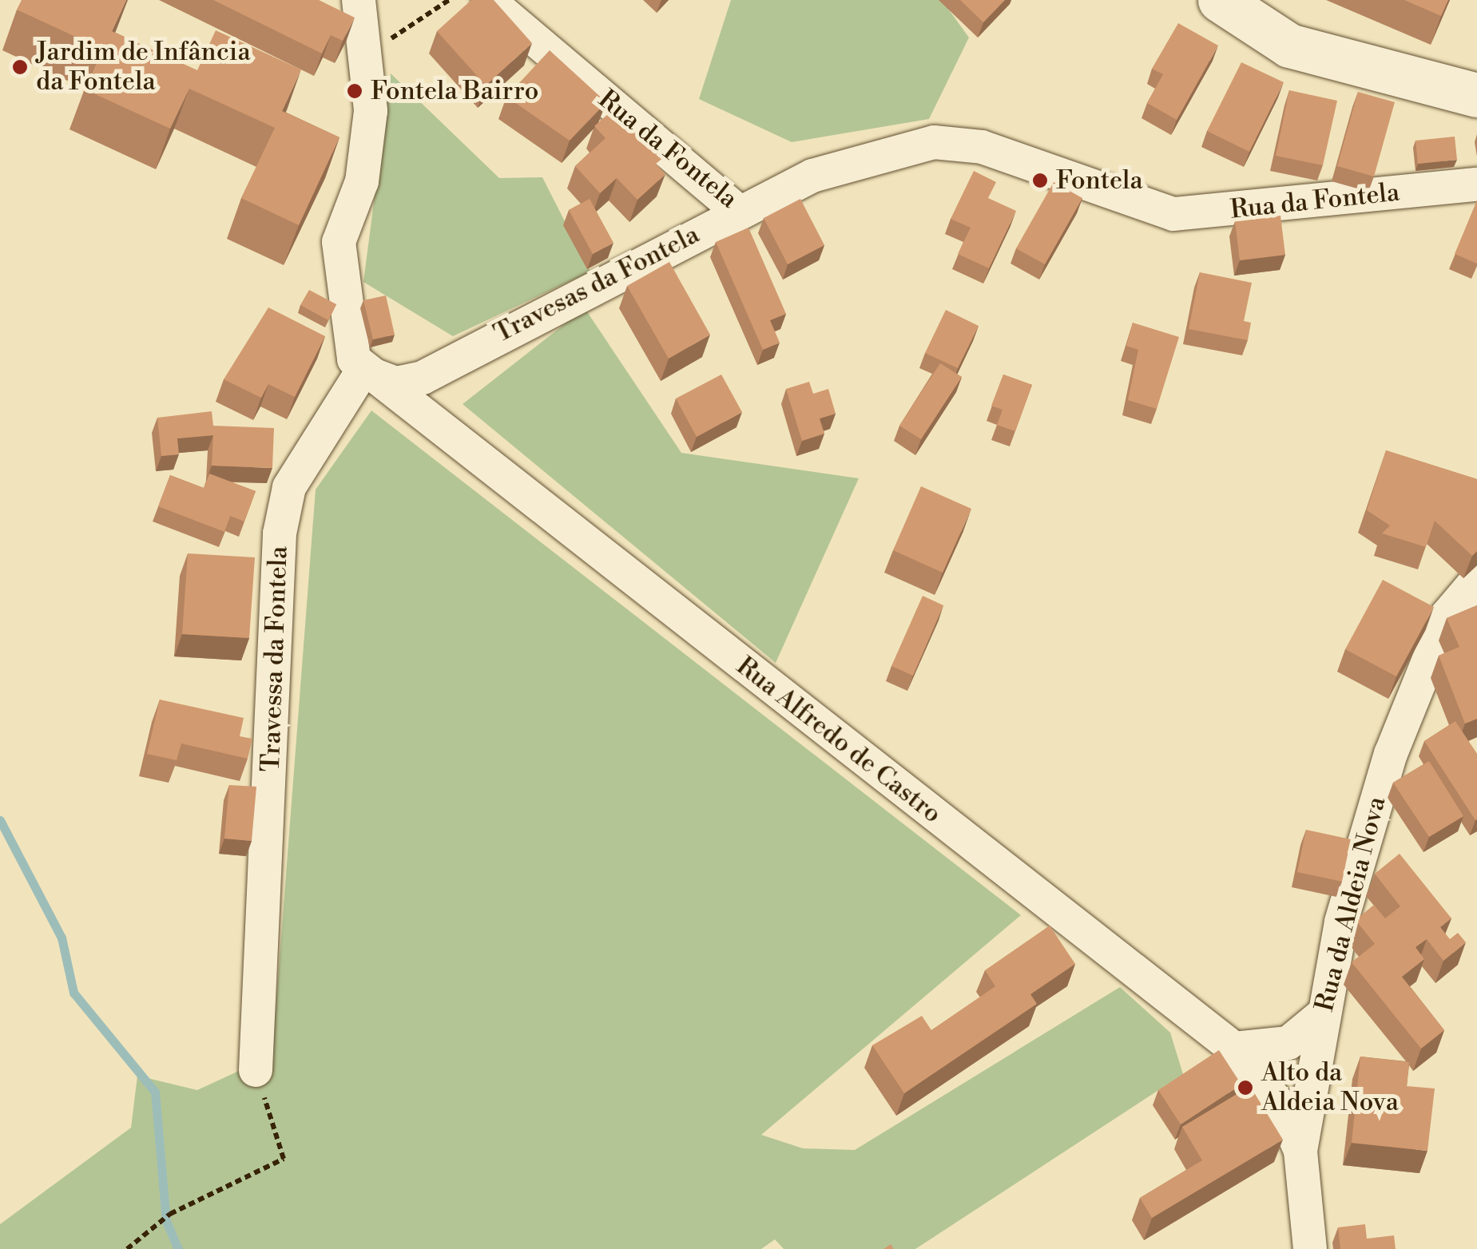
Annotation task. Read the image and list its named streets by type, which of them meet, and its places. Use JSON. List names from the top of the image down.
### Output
{
  "streets": {
    "street": [
      "Rua da Fontela",
      "Travesas da Fontela",
      "Travessa da Fontela",
      "Rua Alfredo de Castro",
      "Rua da Aldeia Nova"
    ]
  },
  "crossings": [
    ["Rua da Fontela", "Travesas da Fontela"],
    ["Travessa da Fontela", "Rua Alfredo de Castro"],
    ["Rua Alfredo de Castro", "Rua da Aldeia Nova"]
  ],
  "places": [
    "Jardim de Infância da Fontela",
    "Fontela Bairro",
    "Fontela",
    "Alto da Aldeia Nova"
  ]
}
